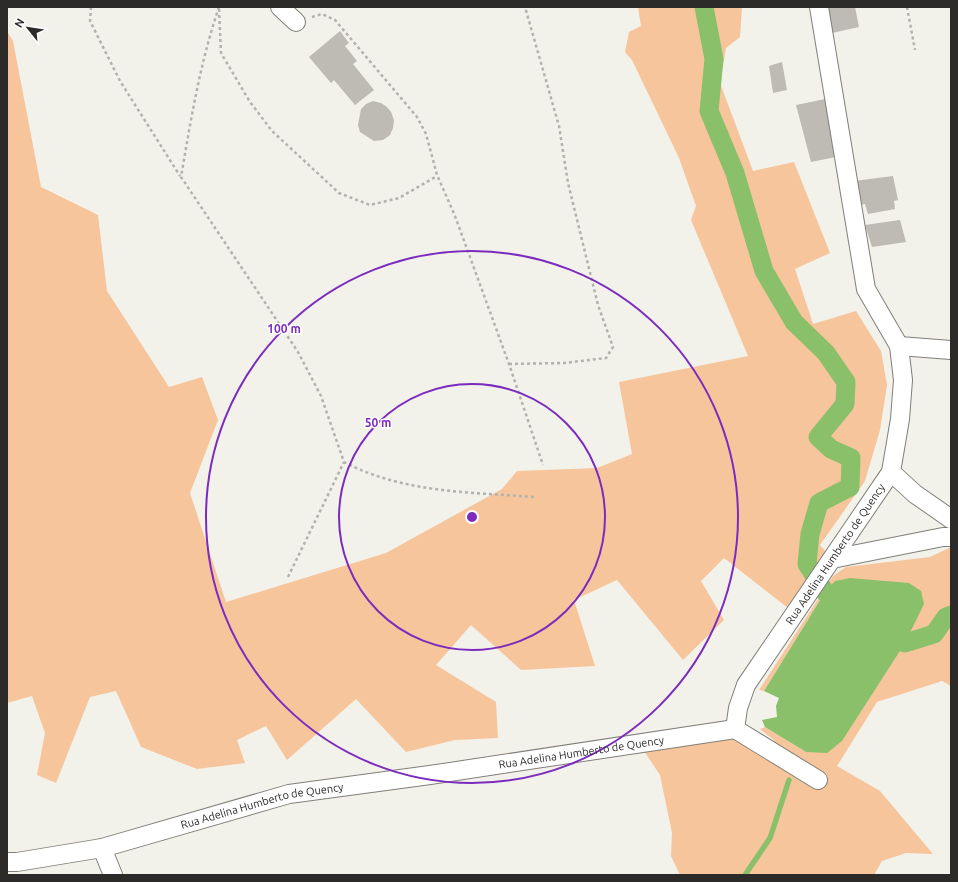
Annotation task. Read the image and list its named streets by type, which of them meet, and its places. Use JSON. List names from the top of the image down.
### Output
{
  "streets": {
    "street": ["Rua Adelina Humberto de Quency"]
  },
  "north": "top left",
  "rings": ["100 m", "50 m"]
}
